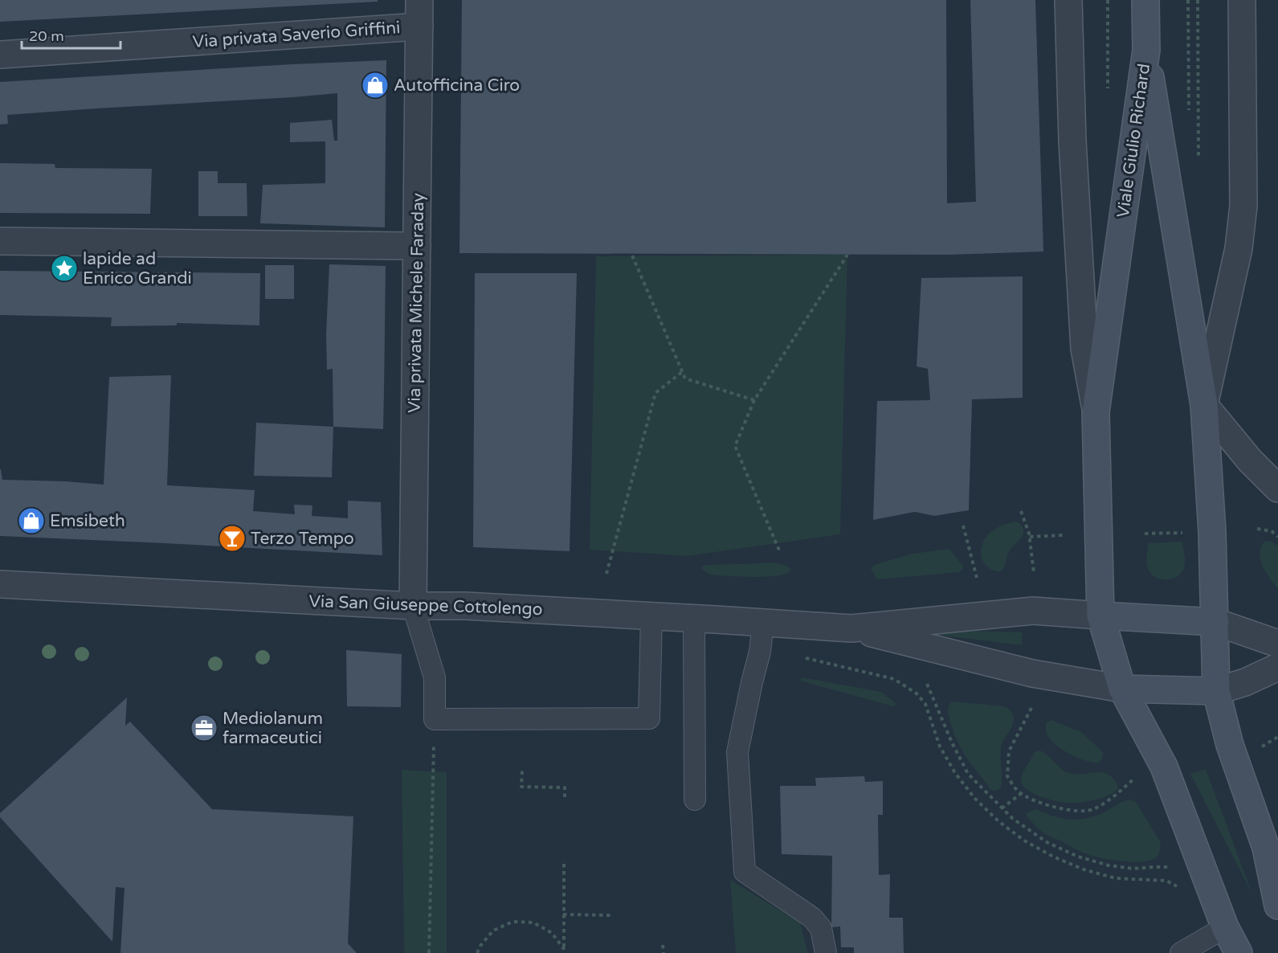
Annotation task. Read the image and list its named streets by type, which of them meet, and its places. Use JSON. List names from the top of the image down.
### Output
{
  "streets": {
    "main road": ["Viale Giulio Richard"],
    "street": ["Via privata Saverio Griffini", "Via privata Michele Faraday", "Via San Giuseppe Cottolengo"]
  },
  "crossings": [
    ["Via privata Saverio Griffini", "Via privata Michele Faraday"],
    ["Via privata Michele Faraday", "Via San Giuseppe Cottolengo"]
  ],
  "places": {
    "shop": ["Autofficina Ciro", "Emsibeth"],
    "place": ["lapide ad Enrico Grandi"],
    "bar": ["Terzo Tempo"],
    "office": ["Mediolanum farmaceutici"]
  },
  "scale_bar": "20 m"
}
